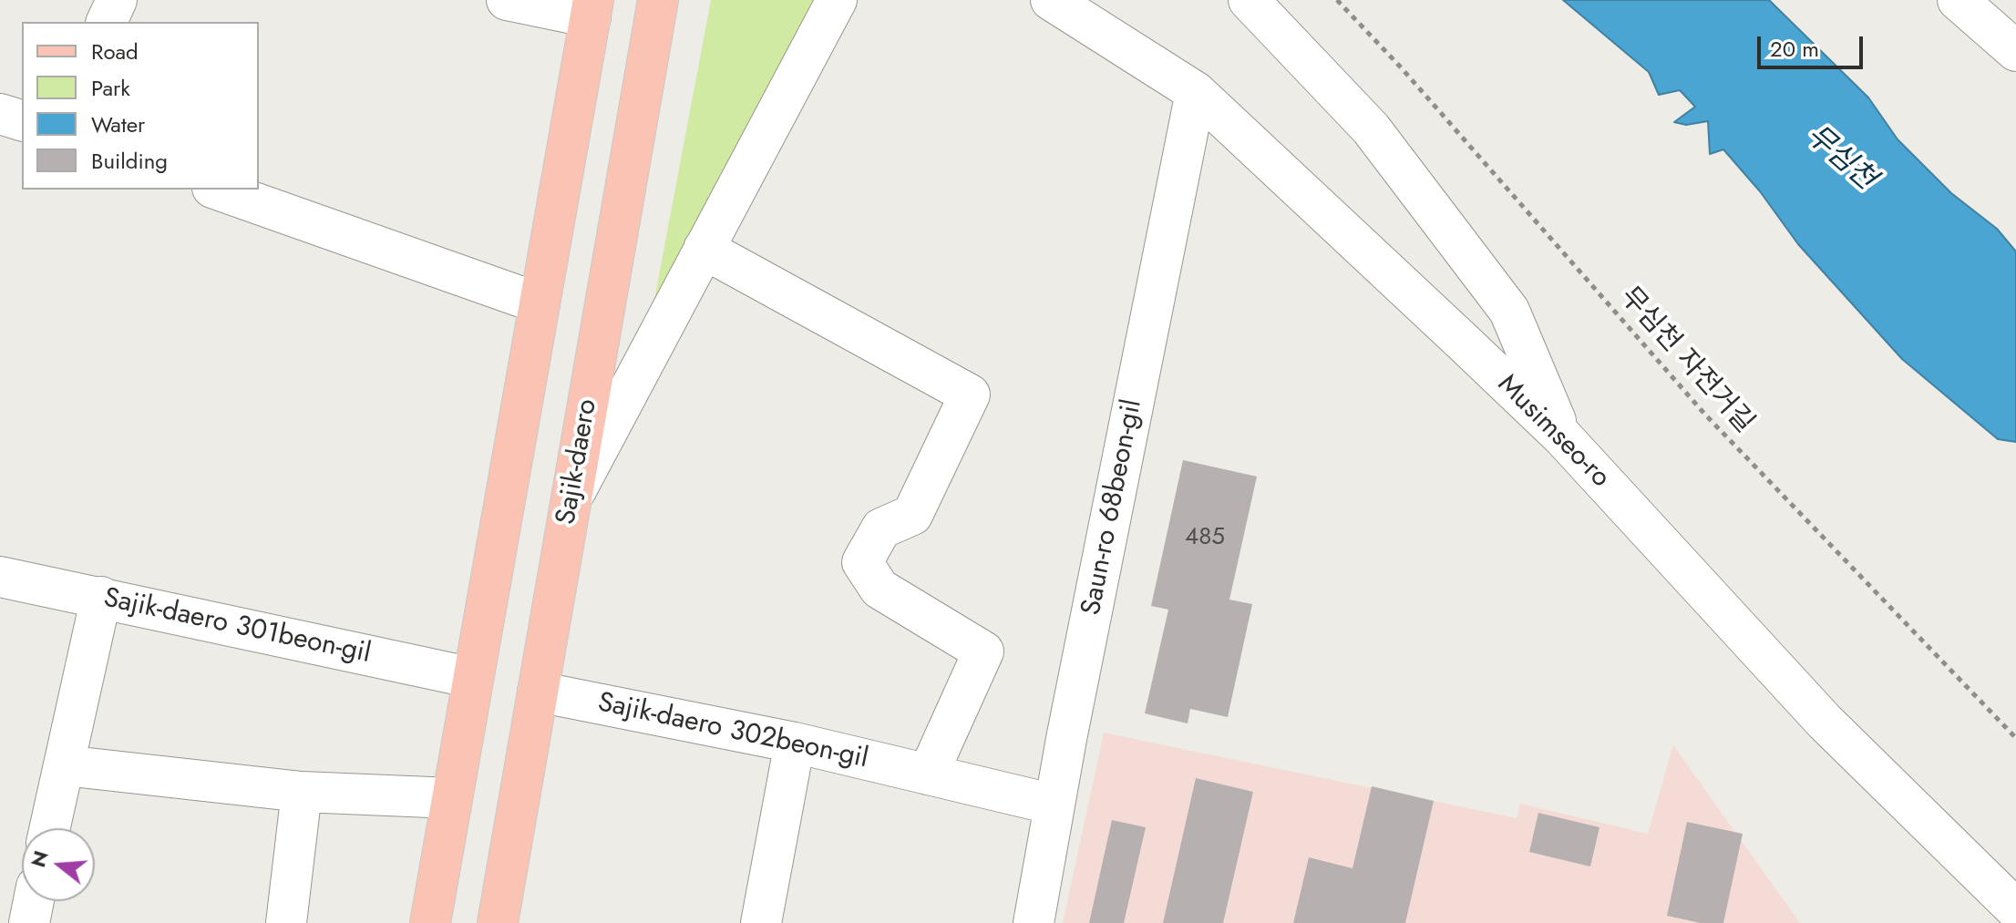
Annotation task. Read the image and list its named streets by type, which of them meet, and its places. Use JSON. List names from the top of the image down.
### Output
{
  "streets": {
    "main road": ["Sajik-daero"],
    "street": [
      "Musimseo-ro",
      "Saun-ro 68beon-gil",
      "Sajik-daero 301beon-gil",
      "Sajik-daero 302beon-gil"
    ],
    "path": ["무심천 자전거길"]
  },
  "crossings": [
    ["Musimseo-ro", "Saun-ro 68beon-gil"],
    ["Sajik-daero", "Sajik-daero 302beon-gil"],
    ["Saun-ro 68beon-gil", "Sajik-daero 302beon-gil"]
  ],
  "water": ["무심천"],
  "house_numbers": ["485"],
  "legend": [
    "Road",
    "Park",
    "Water",
    "Building"
  ],
  "scale_bar": "20 m",
  "north": "left"
}
